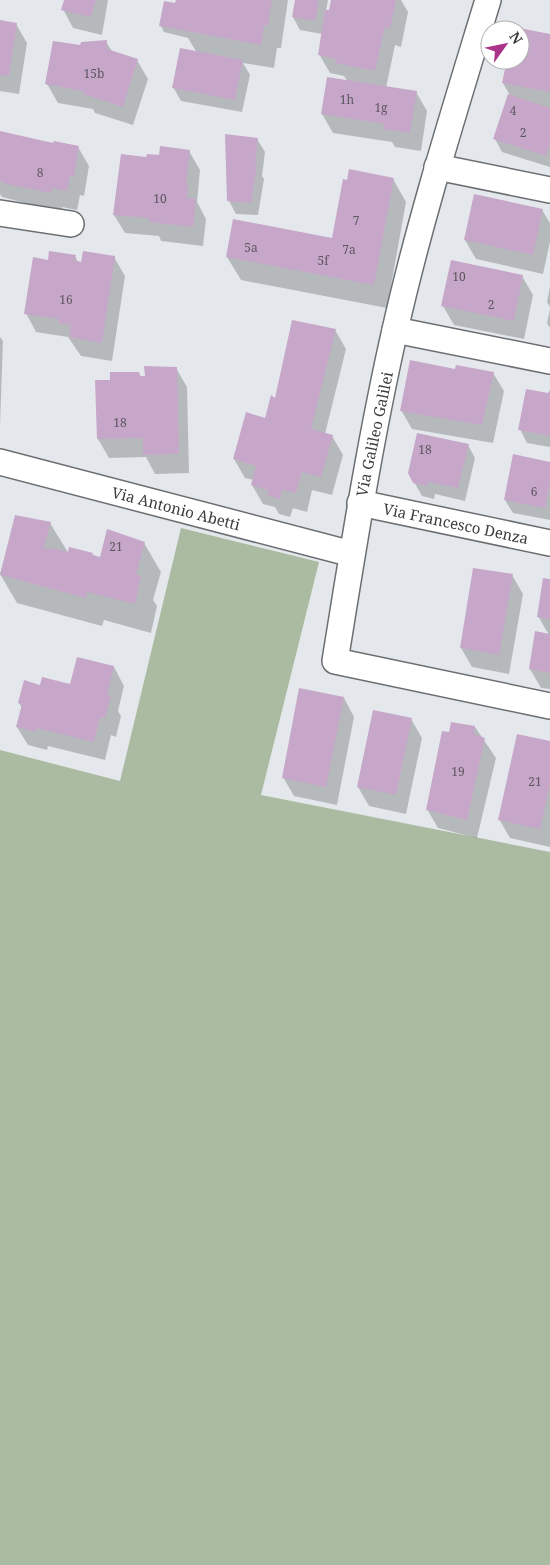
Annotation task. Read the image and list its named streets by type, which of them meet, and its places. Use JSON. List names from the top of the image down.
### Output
{
  "streets": {
    "street": ["Via Galileo Galilei", "Via Antonio Abetti", "Via Francesco Denza"]
  },
  "crossings": [
    ["Via Galileo Galilei", "Via Antonio Abetti"],
    ["Via Galileo Galilei", "Via Francesco Denza"]
  ],
  "house_numbers": [
    "15b",
    "1h",
    "1g",
    "4",
    "2",
    "8",
    "10",
    "7",
    "5a",
    "7a",
    "5f",
    "10",
    "16",
    "2",
    "18",
    "18",
    "6",
    "21",
    "19",
    "21"
  ],
  "north": "top right"
}
